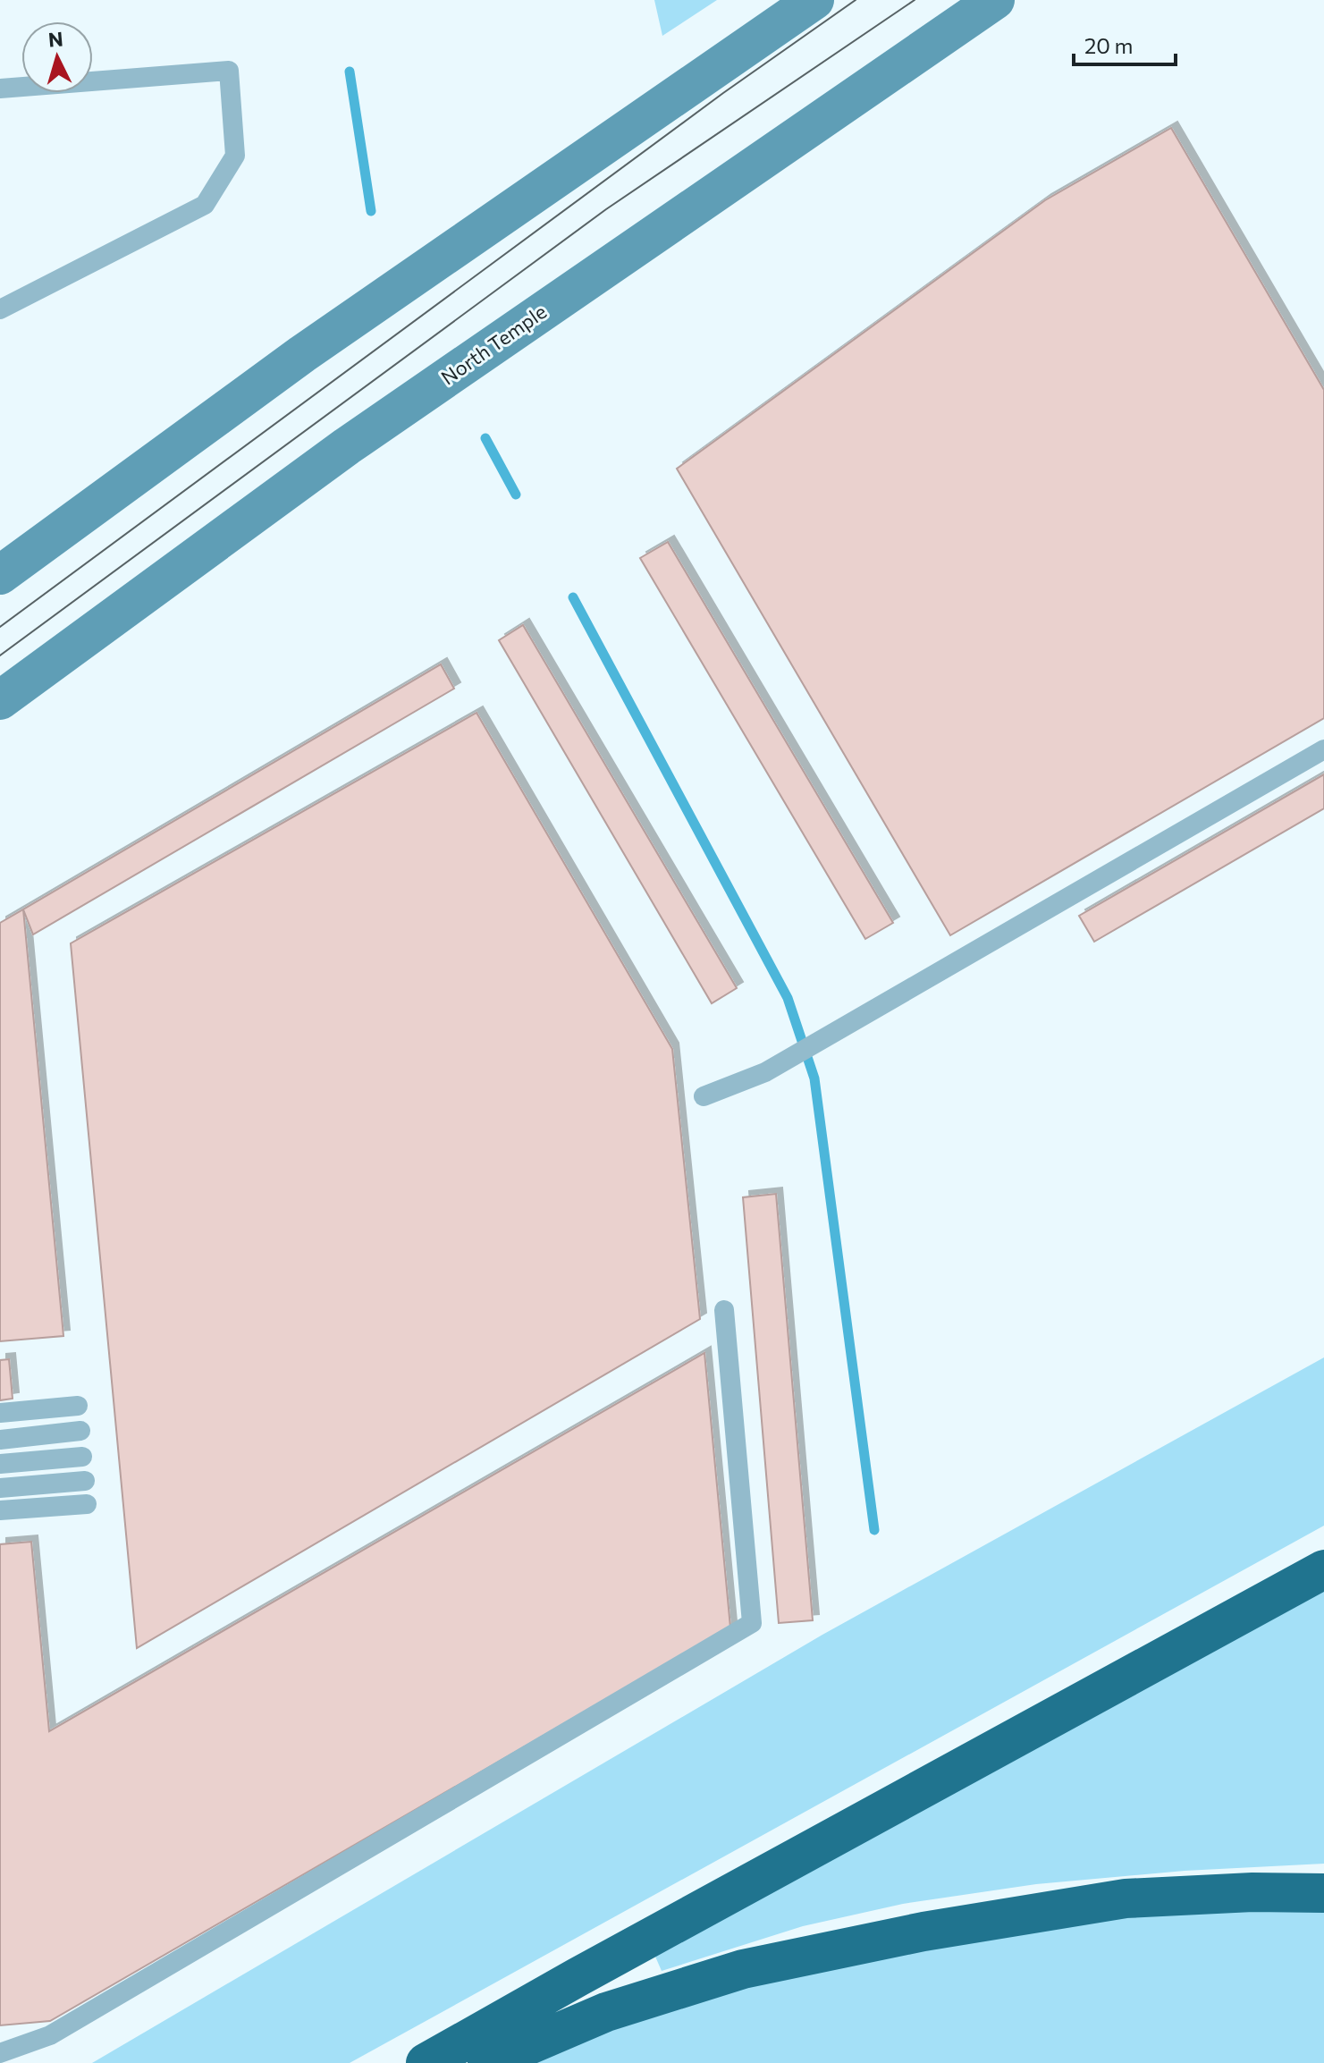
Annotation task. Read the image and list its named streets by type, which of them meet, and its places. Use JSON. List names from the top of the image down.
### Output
{
  "streets": {
    "main road": ["North Temple"]
  },
  "scale_bar": "20 m",
  "north": "top"
}
